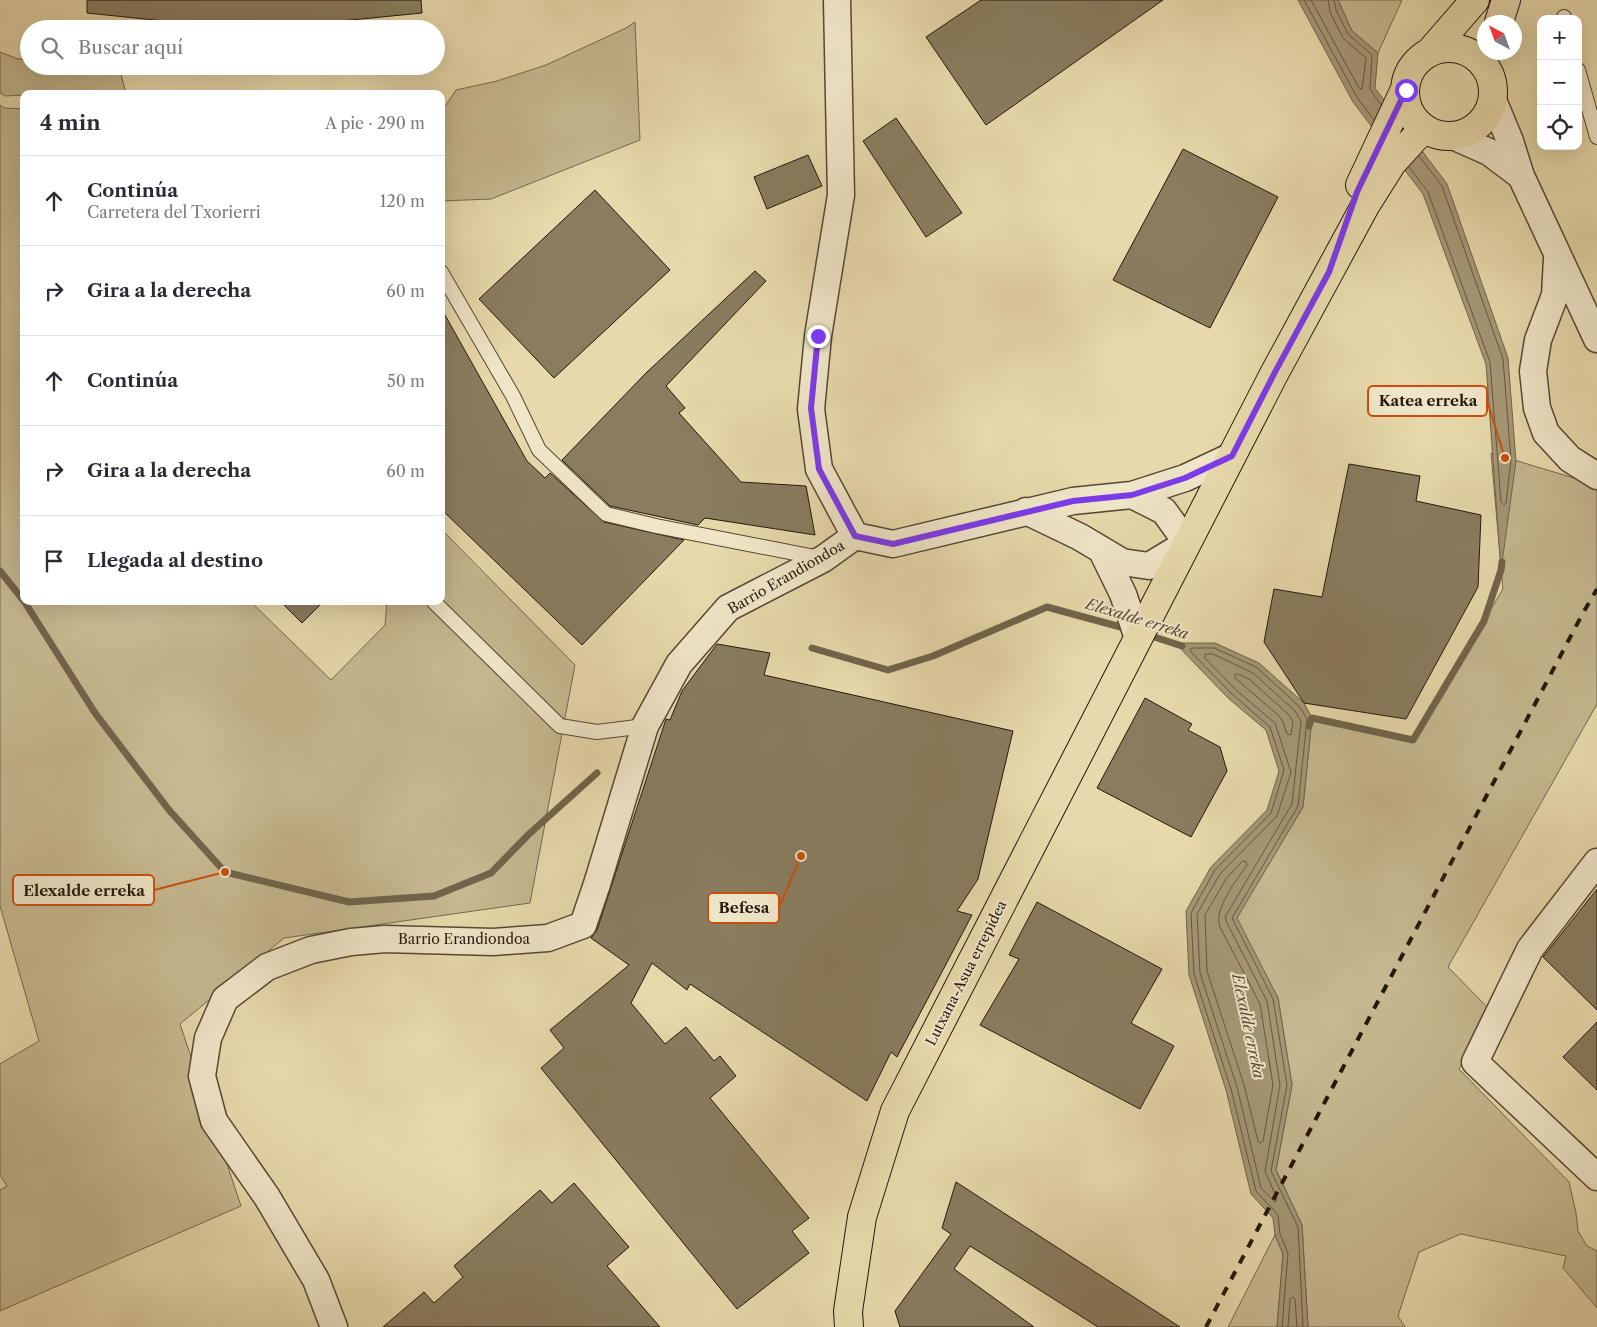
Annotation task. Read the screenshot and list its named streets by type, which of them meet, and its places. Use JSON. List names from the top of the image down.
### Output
{
  "streets": {
    "main road": ["Lutxana-Asua errepidea"],
    "street": ["Barrio Erandiondoa"]
  },
  "water": ["Elexalde erreka"],
  "places": ["Katea erreka", "Befesa", "Elexalde erreka"],
  "north": "top left",
  "page": {
    "map_buttons": ["+", "−"],
    "search": "Buscar aquí",
    "heading": ["4 min", "A pie · 290 m"],
    "list": [
      ["Continúa", "Carretera del Txorierri", "120 m"],
      ["Gira a la derecha", "60 m"],
      ["Continúa", "50 m"],
      ["Gira a la derecha", "60 m"],
      "Llegada al destino"
    ]
  }
}
